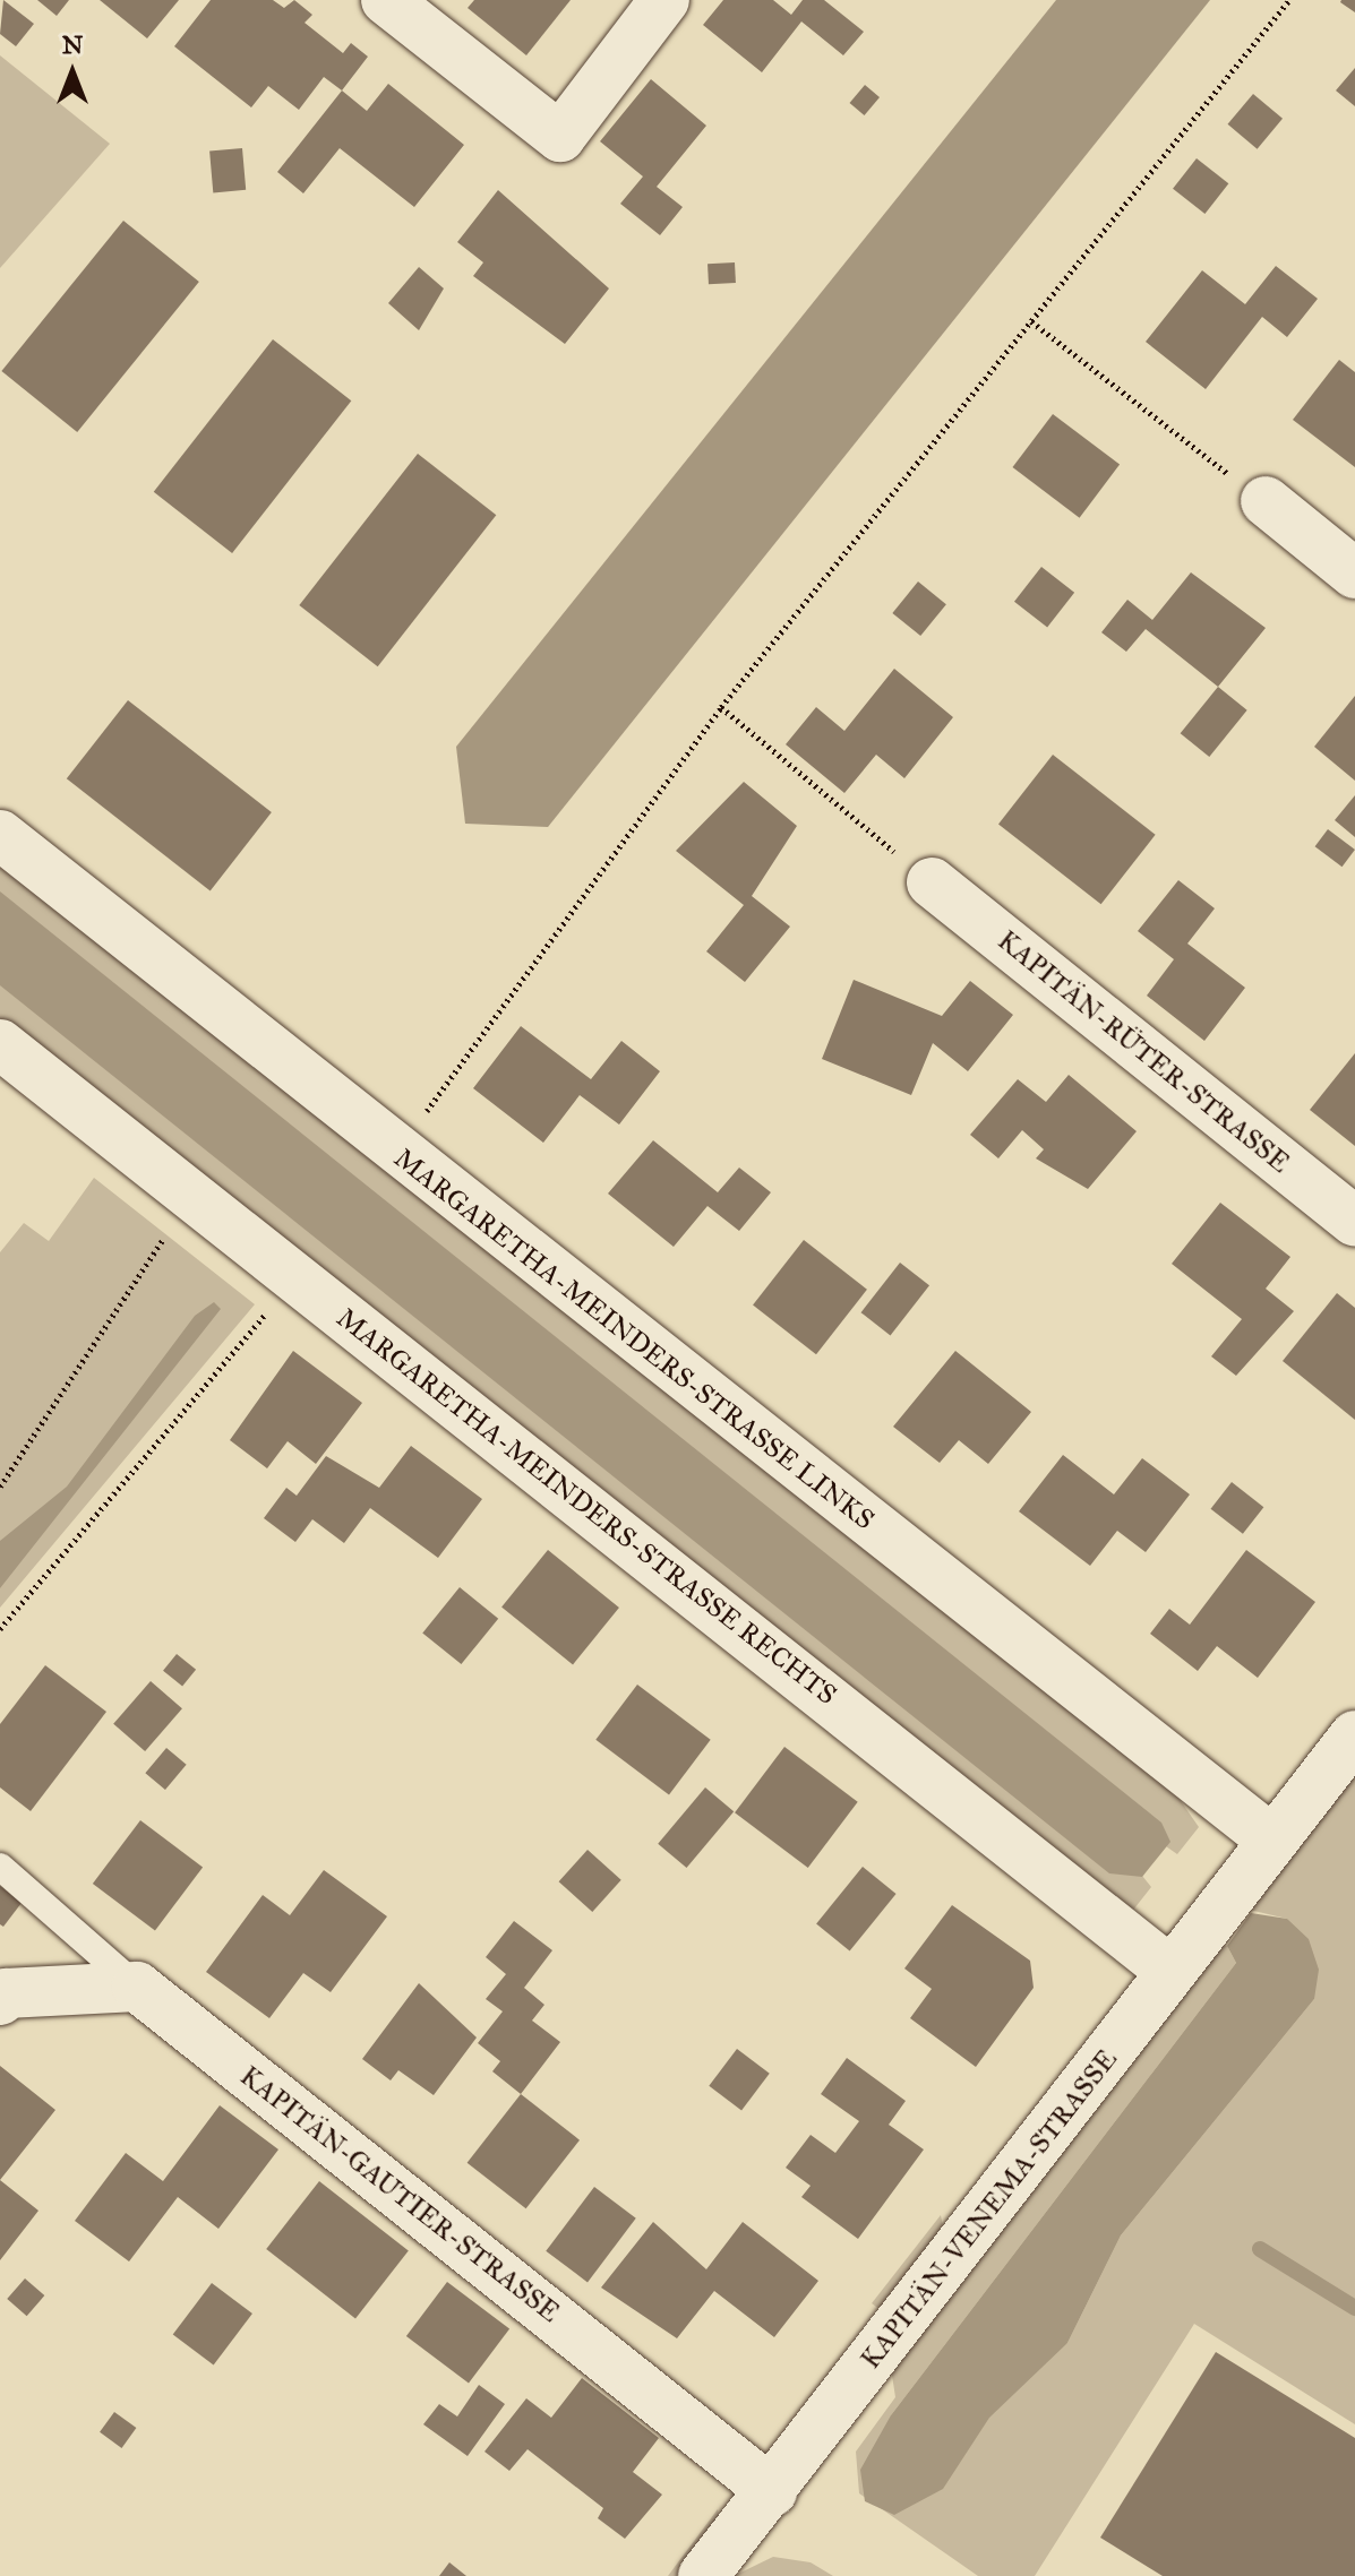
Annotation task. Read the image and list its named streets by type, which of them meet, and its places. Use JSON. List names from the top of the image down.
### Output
{
  "streets": {
    "street": [
      "KAPITÄN-RÜTER-STRASSE",
      "MARGARETHA-MEINDERS-STRASSE LINKS",
      "MARGARETHA-MEINDERS-STRASSE RECHTS",
      "KAPITÄN-GAUTIER-STRASSE",
      "KAPITÄN-VENEMA-STRASSE"
    ]
  },
  "crossings": [
    ["MARGARETHA-MEINDERS-STRASSE LINKS", "KAPITÄN-VENEMA-STRASSE"],
    ["MARGARETHA-MEINDERS-STRASSE RECHTS", "KAPITÄN-VENEMA-STRASSE"],
    ["KAPITÄN-GAUTIER-STRASSE", "KAPITÄN-VENEMA-STRASSE"]
  ],
  "north": "top"
}
